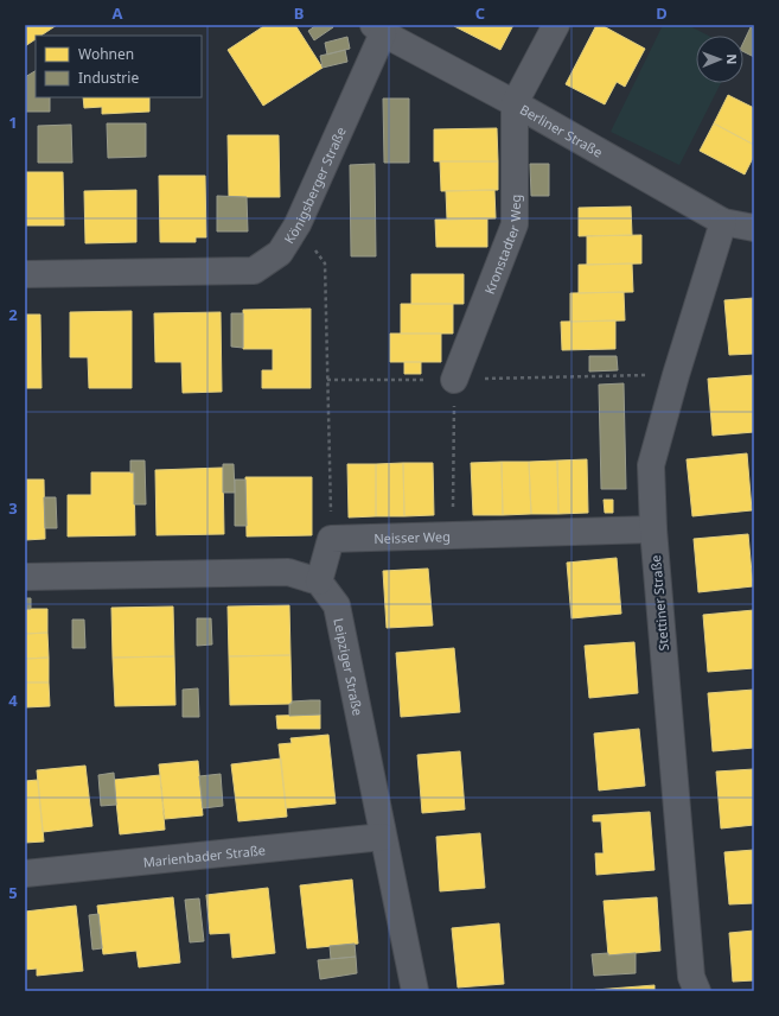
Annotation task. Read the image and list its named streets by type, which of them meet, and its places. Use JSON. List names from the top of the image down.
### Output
{
  "streets": {
    "street": [
      "Berliner Straße",
      "Königsberger Straße",
      "Kronstadter Weg",
      "Neisser Weg",
      "Stettiner Straße",
      "Leipziger Straße",
      "Marienbader Straße"
    ]
  },
  "crossings": [
    ["Berliner Straße", "Königsberger Straße"],
    ["Berliner Straße", "Kronstadter Weg"],
    ["Berliner Straße", "Stettiner Straße"],
    ["Neisser Weg", "Stettiner Straße"],
    ["Leipziger Straße", "Marienbader Straße"]
  ],
  "legend": ["Wohnen", "Industrie"],
  "north": "right",
  "grid": {
    "columns": [
      "A",
      "B",
      "C",
      "D"
    ],
    "rows": [
      "1",
      "2",
      "3",
      "4",
      "5"
    ]
  }
}
